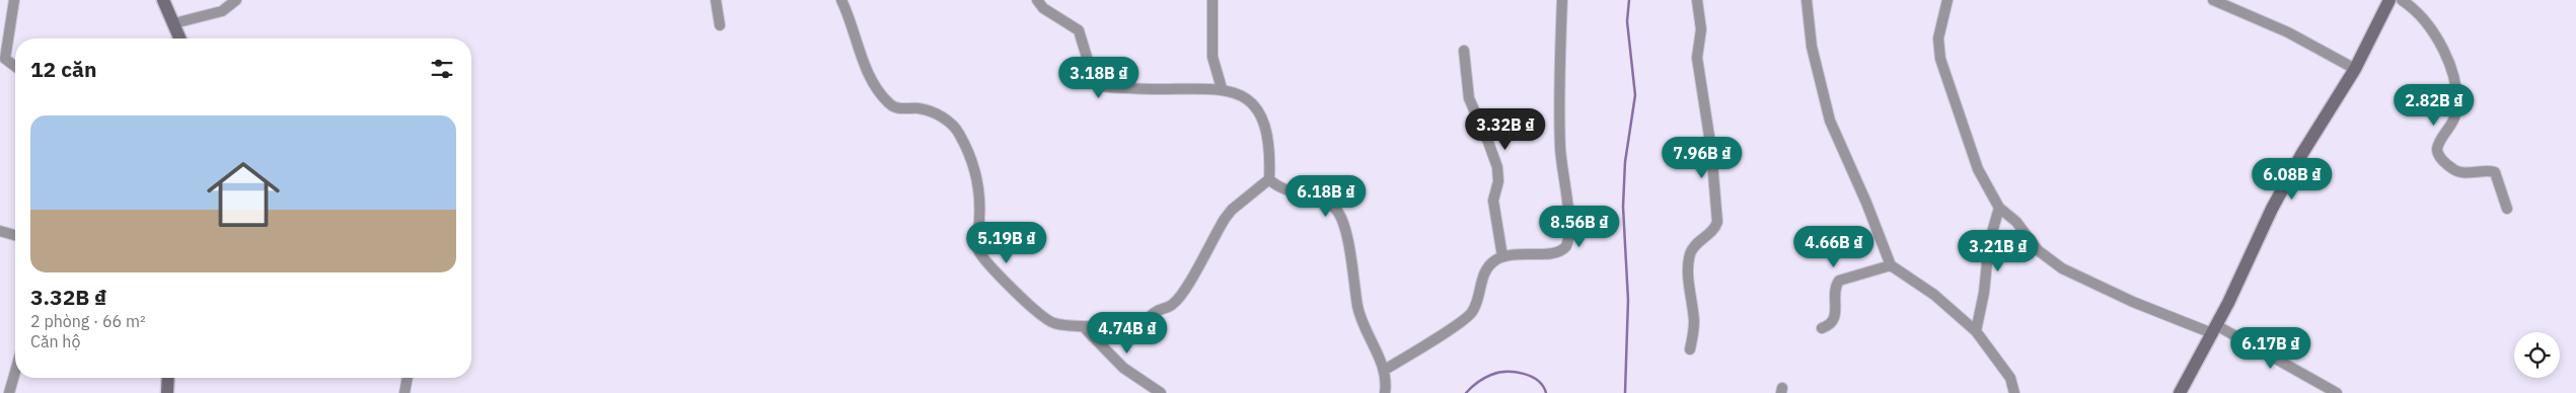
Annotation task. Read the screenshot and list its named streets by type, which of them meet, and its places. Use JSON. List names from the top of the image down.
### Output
{
  "page": {
    "heading": "12 căn",
    "price": [
      "3.18B ₫",
      "2.82B ₫",
      "3.32B ₫",
      "7.96B ₫",
      "6.08B ₫",
      "6.18B ₫",
      "8.56B ₫",
      "5.19B ₫",
      "4.66B ₫",
      "3.21B ₫",
      "4.74B ₫",
      "6.17B ₫"
    ],
    "list": [
      {
        "name": "3.32B ₫",
        "note": "2 phòng · 66 m² · Căn hộ"
      }
    ]
  }
}
